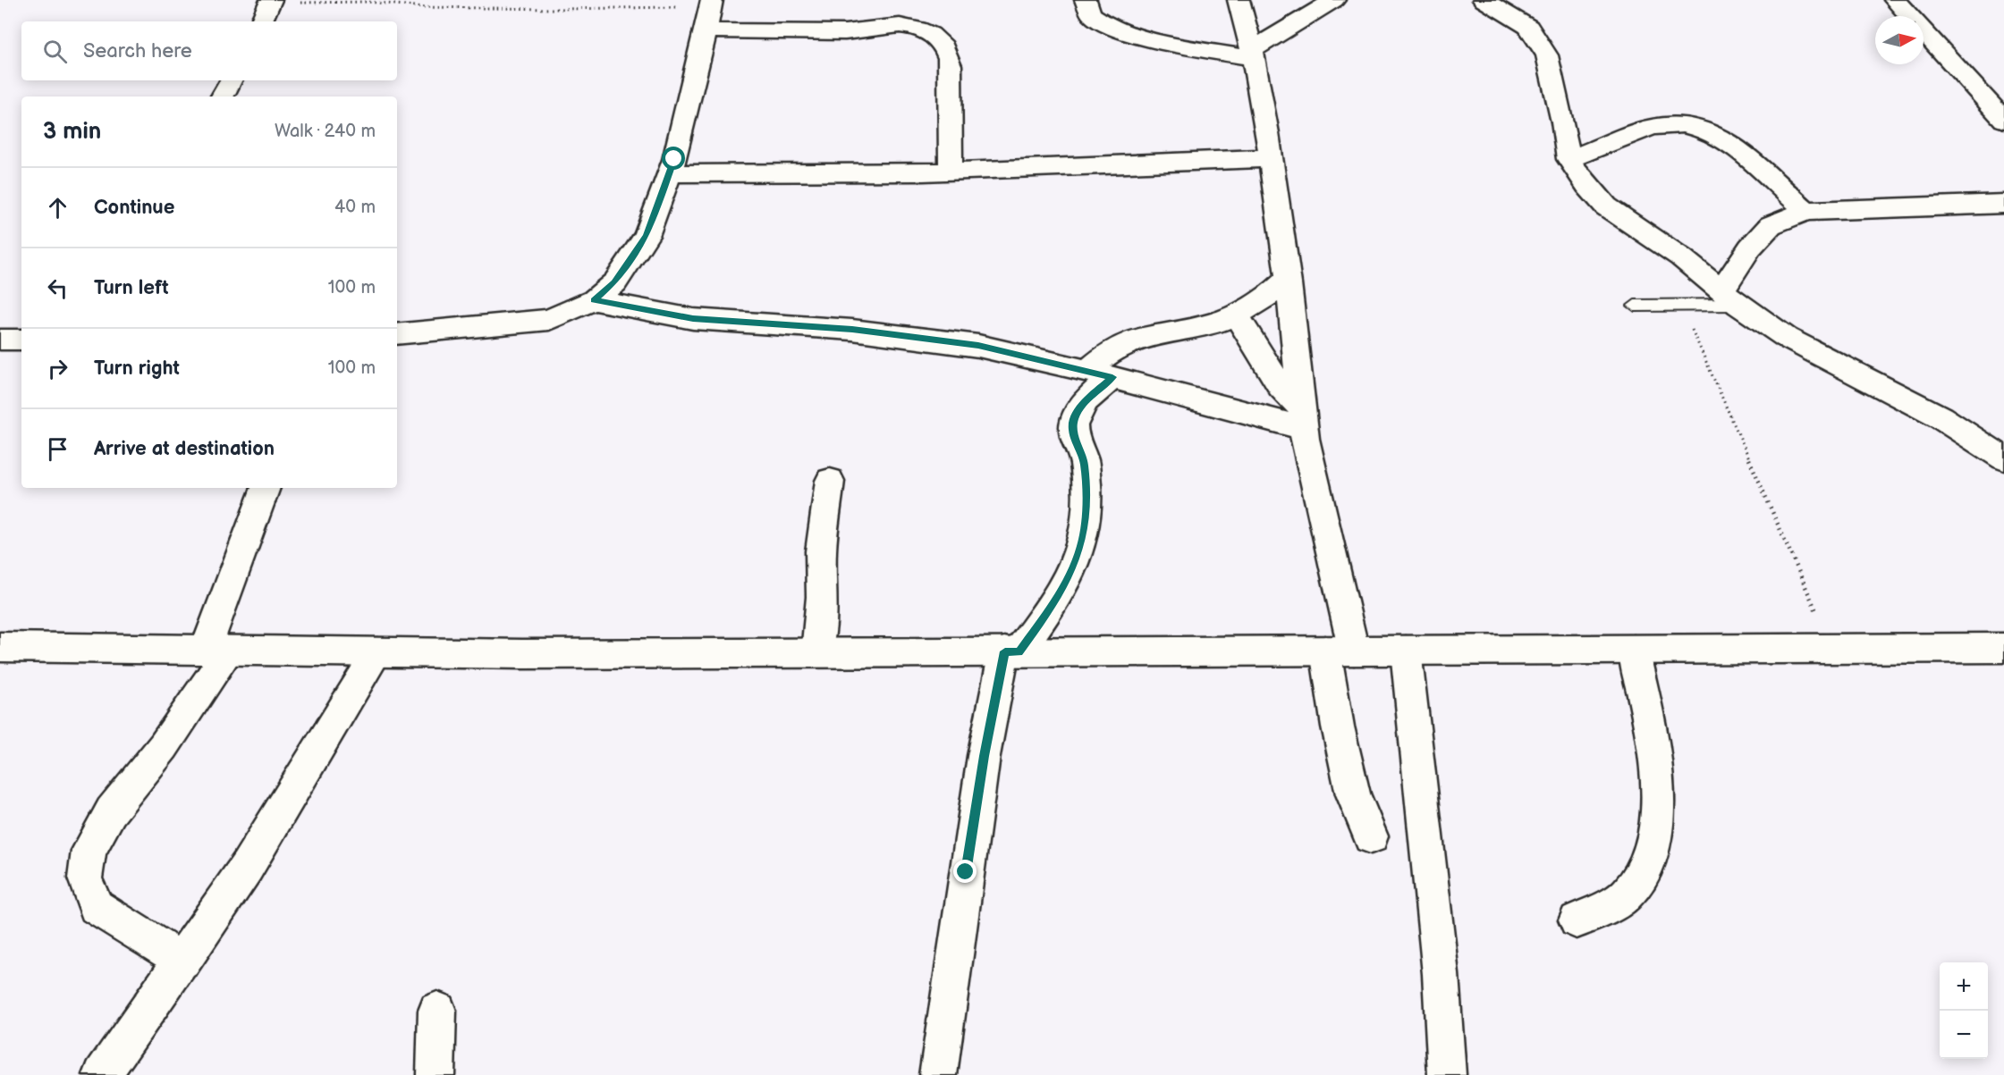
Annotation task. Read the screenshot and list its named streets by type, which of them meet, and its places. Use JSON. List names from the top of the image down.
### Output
{
  "north": "right",
  "page": {
    "search": "Search here",
    "heading": ["3 min", "Walk · 240 m"],
    "list": [
      ["Continue", "40 m"],
      ["Turn left", "100 m"],
      ["Turn right", "100 m"],
      "Arrive at destination"
    ],
    "map_buttons": ["+", "−"]
  }
}
